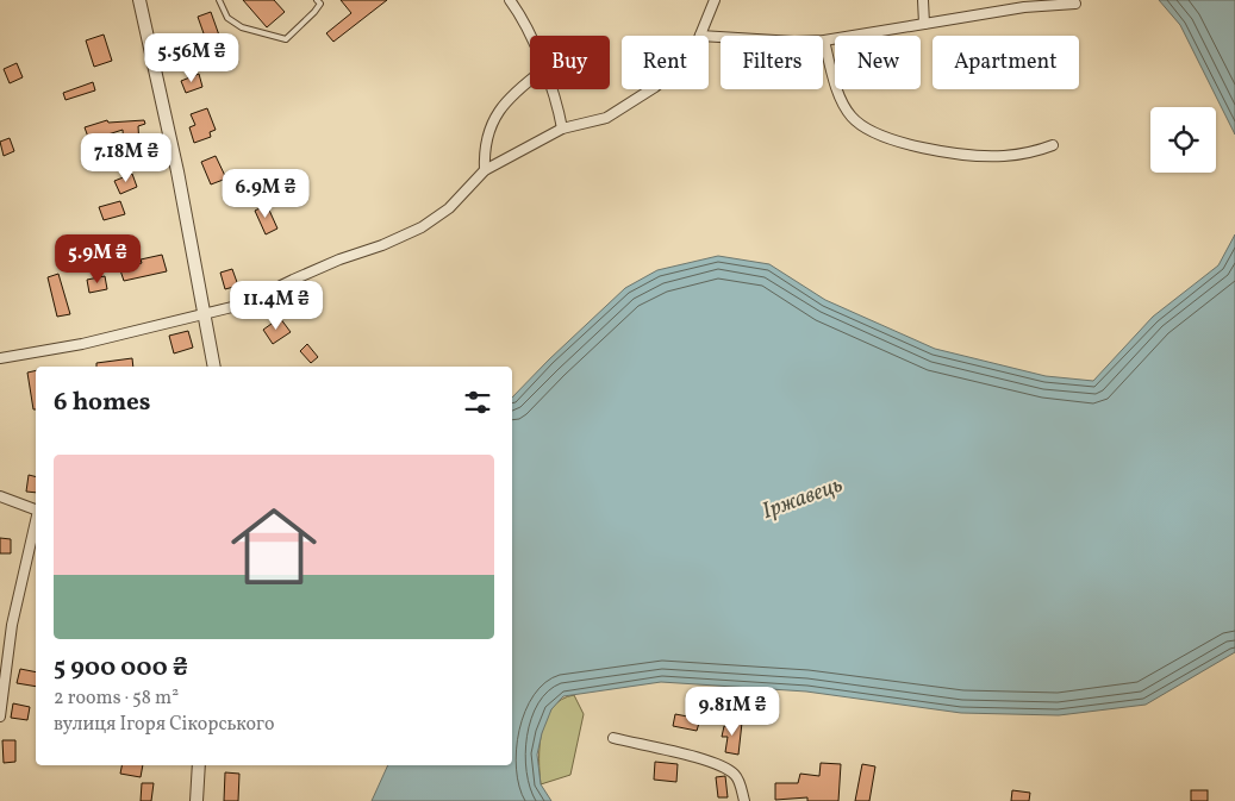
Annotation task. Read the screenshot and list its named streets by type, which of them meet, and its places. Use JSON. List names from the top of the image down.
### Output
{
  "water": ["Іржавець"],
  "page": {
    "price": [
      "5.56M ₴",
      "7.18M ₴",
      "6.9M ₴",
      "5.9M ₴",
      "11.4M ₴",
      "9.81M ₴"
    ],
    "chip": [
      "Buy",
      "Rent",
      "Filters",
      "New",
      "Apartment"
    ],
    "heading": "6 homes",
    "list": [
      {
        "name": "5 900 000 ₴",
        "note": "2 rooms · 58 m² · вулиця Ігоря Сікорського"
      }
    ]
  }
}
